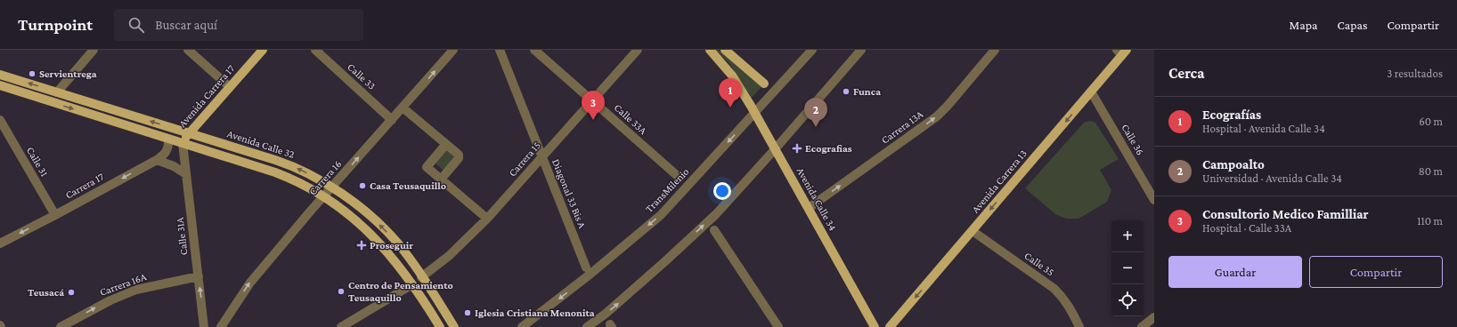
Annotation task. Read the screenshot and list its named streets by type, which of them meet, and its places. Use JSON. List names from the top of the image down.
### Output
{
  "streets": {
    "main road": [
      "Avenida Carrera 17",
      "Avenida Calle 32",
      "Avenida Carrera 13",
      "Avenida Calle 34"
    ],
    "street": [
      "Calle 33",
      "Calle 33A",
      "Carrera 13A",
      "Calle 36",
      "Carrera 15",
      "Calle 31",
      "Carrera 16",
      "Carrera 17",
      "TransMilenio",
      "Diagonal 33 Bis A",
      "Calle 31A",
      "Calle 35",
      "Carrera 16A"
    ]
  },
  "crossings": [
    ["Calle 33", "Carrera 16"],
    ["Avenida Carrera 17", "Avenida Calle 32"],
    ["Avenida Carrera 17", "Calle 31A"],
    ["Calle 33A", "Carrera 15"],
    ["Carrera 13A", "Avenida Calle 34"],
    ["Calle 36", "Avenida Carrera 13"],
    ["Avenida Calle 32", "Carrera 15"],
    ["Avenida Calle 32", "Carrera 16"],
    ["Avenida Calle 32", "Carrera 17"],
    ["Avenida Calle 32", "Calle 31A"],
    ["Carrera 15", "Diagonal 33 Bis A"],
    ["Calle 31", "Carrera 17"],
    ["Avenida Carrera 13", "Calle 35"],
    ["TransMilenio", "Avenida Calle 34"],
    ["Calle 31A", "Carrera 16A"]
  ],
  "one_way": [
    "Carrera 13A",
    "Carrera 16",
    "Avenida Carrera 13",
    "Carrera 17",
    "Carrera 16A"
  ],
  "places": {
    "other": [
      "Servientrega",
      "Funca",
      "Casa Teusaquillo",
      "Centro de Pensamiento Teusaquillo",
      "Teusacá",
      "Iglesia Cristiana Menonita"
    ],
    "health": ["Ecografias", "Proseguir"]
  },
  "page": {
    "header": "Turnpoint",
    "search": "Buscar aquí",
    "nav": ["Mapa", "Capas", "Compartir"],
    "heading": ["Cerca", "3 resultados"],
    "pins": ["1", "3", "2"],
    "list": [
      {
        "mark": "1",
        "name": "Ecografías",
        "note": "Hospital · Avenida Calle 34",
        "value": "60 m"
      },
      {
        "mark": "2",
        "name": "Campoalto",
        "note": "Universidad · Avenida Calle 34",
        "value": "80 m"
      },
      {
        "mark": "3",
        "name": "Consultorio Medico Familliar",
        "note": "Hospital · Calle 33A",
        "value": "110 m"
      }
    ],
    "map_buttons": ["+", "−"],
    "buttons": ["Guardar", "Compartir"]
  }
}
